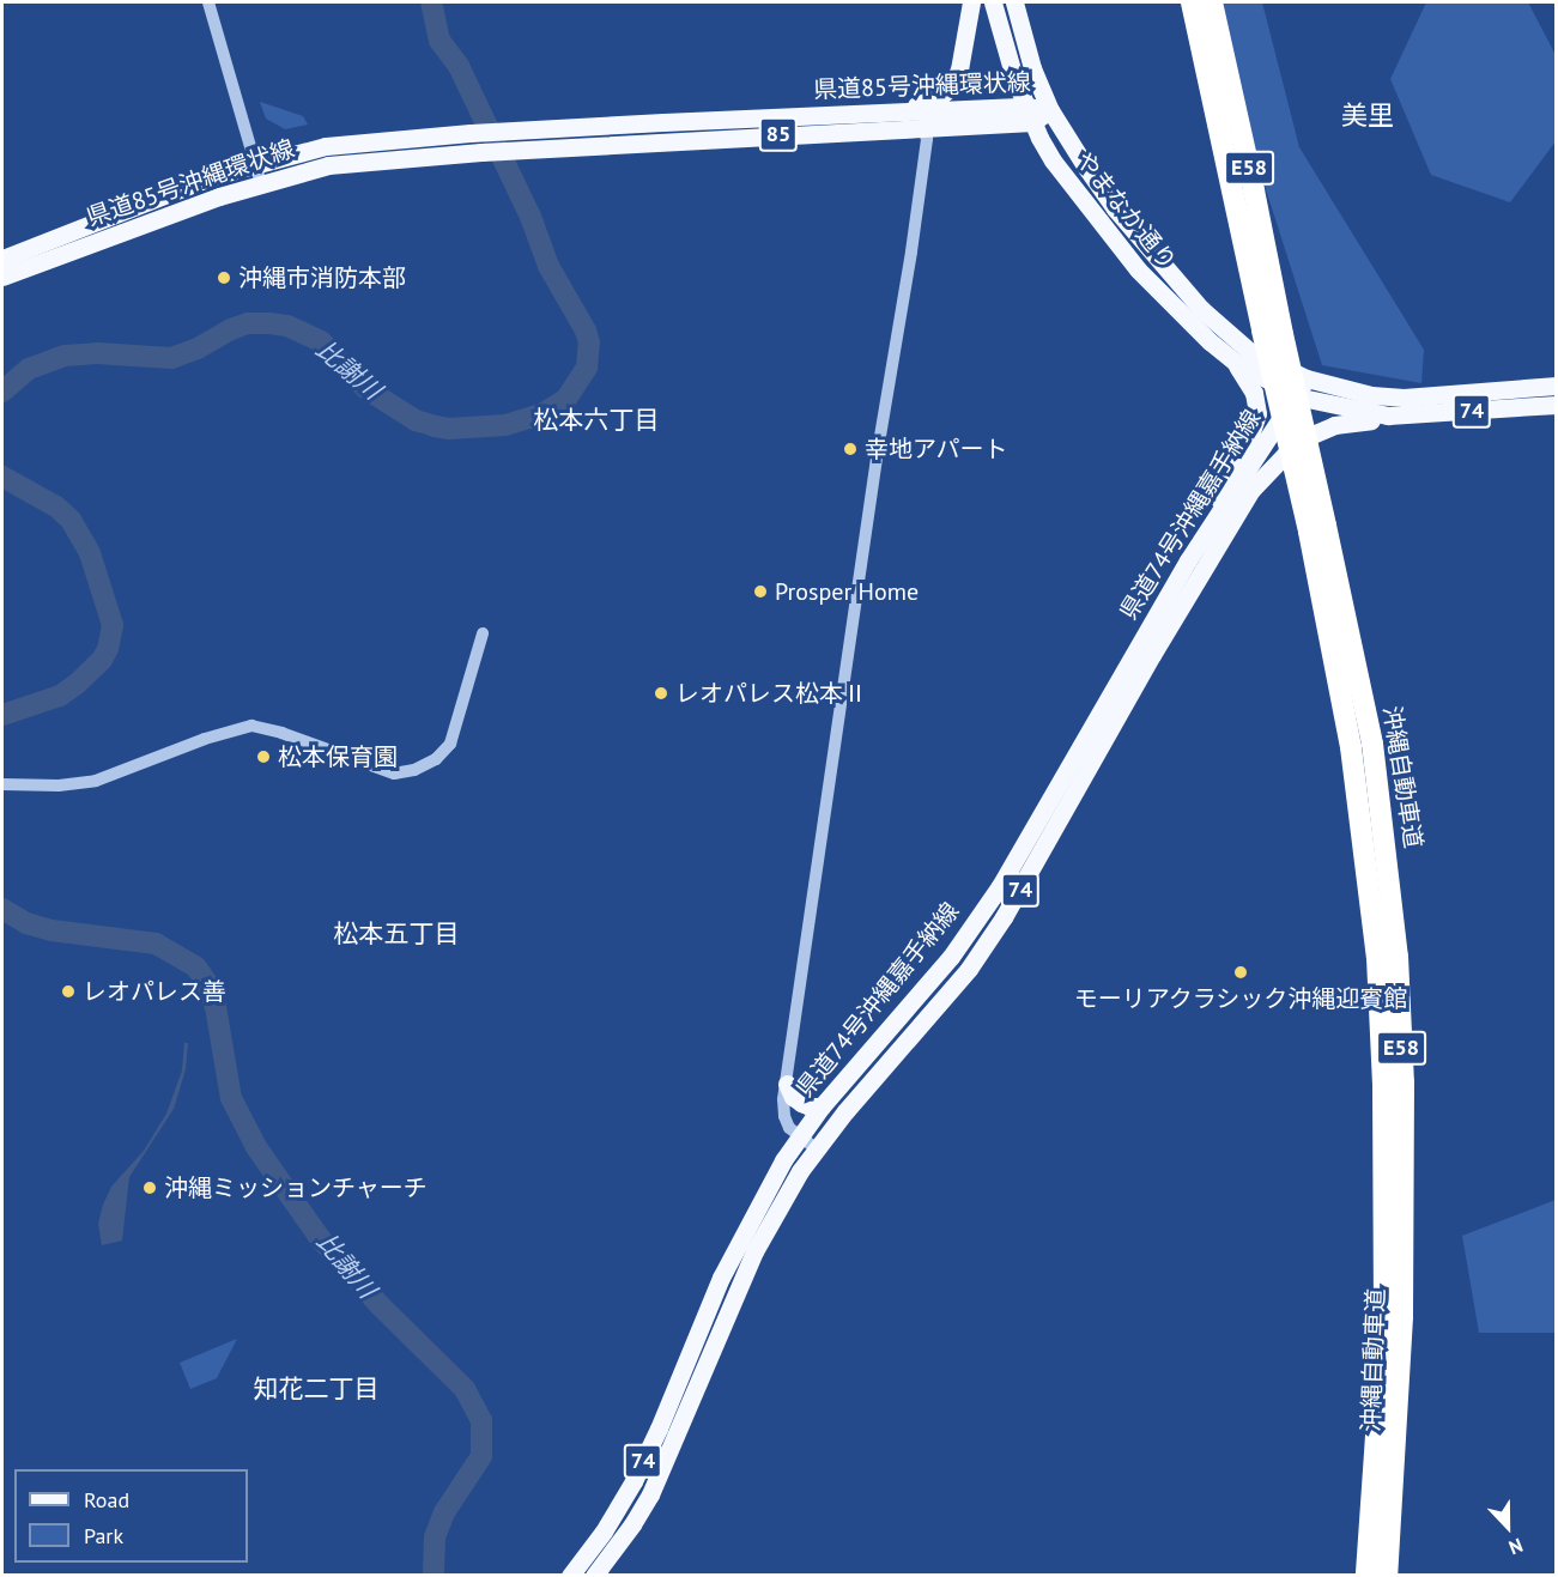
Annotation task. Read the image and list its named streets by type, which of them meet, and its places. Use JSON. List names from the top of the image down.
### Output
{
  "streets": {
    "highway": ["E58", "沖縄自動車道"],
    "main road": [
      "県道85号沖縄環状線",
      "85",
      "やまなか通り",
      "74",
      "県道74号沖縄嘉手納線"
    ]
  },
  "crossings": [
    ["県道85号沖縄環状線", "やまなか通り"],
    ["やまなか通り", "74"],
    ["やまなか通り", "県道74号沖縄嘉手納線"],
    ["74", "県道74号沖縄嘉手納線"]
  ],
  "districts": [
    "美里",
    "松本六丁目",
    "松本五丁目",
    "知花二丁目"
  ],
  "water": ["比謝川"],
  "places": [
    "沖縄市消防本部",
    "幸地アパート",
    "Prosper Home",
    "レオパレス松本Ⅱ",
    "松本保育園",
    "モーリアクラシック沖縄迎賓館",
    "レオパレス善",
    "沖縄ミッションチャーチ"
  ],
  "legend": ["Road", "Park"],
  "north": "bottom"
}
